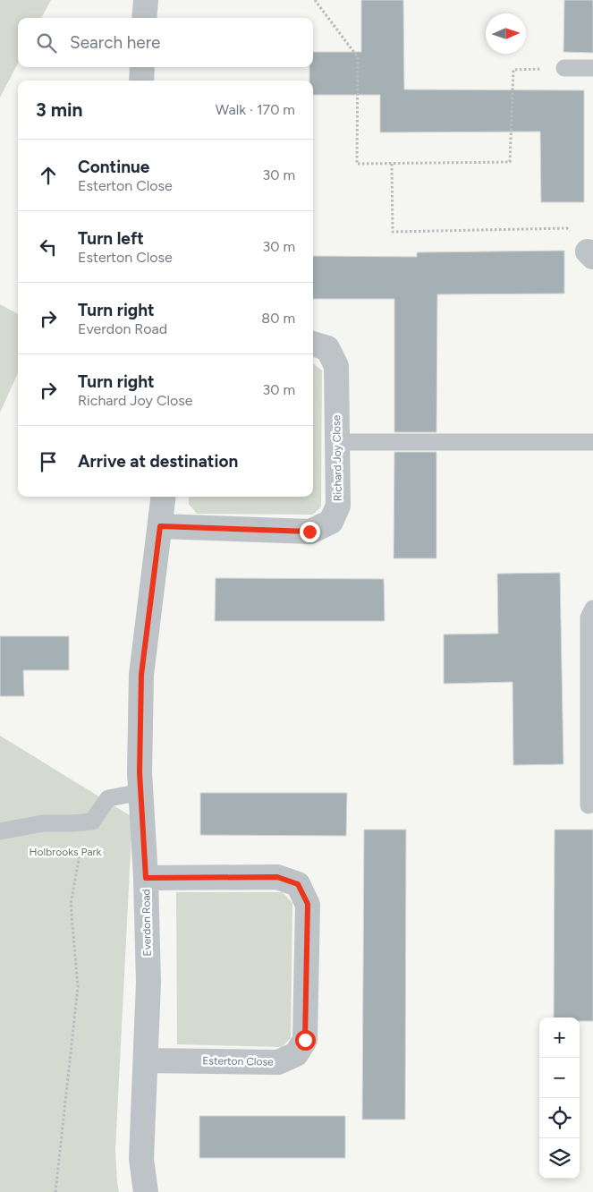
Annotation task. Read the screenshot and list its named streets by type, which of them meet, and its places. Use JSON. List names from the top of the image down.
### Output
{
  "streets": {
    "street": ["Richard Joy Close", "Everdon Road", "Esterton Close"]
  },
  "crossings": [
    ["Richard Joy Close", "Everdon Road"],
    ["Everdon Road", "Esterton Close"]
  ],
  "parks": ["Holbrooks Park"],
  "north": "right",
  "page": {
    "search": "Search here",
    "heading": ["3 min", "Walk · 170 m"],
    "list": [
      ["Continue", "Esterton Close", "30 m"],
      ["Turn left", "Esterton Close", "30 m"],
      ["Turn right", "Everdon Road", "80 m"],
      ["Turn right", "Richard Joy Close", "30 m"],
      "Arrive at destination"
    ],
    "map_buttons": ["+", "−"]
  }
}
